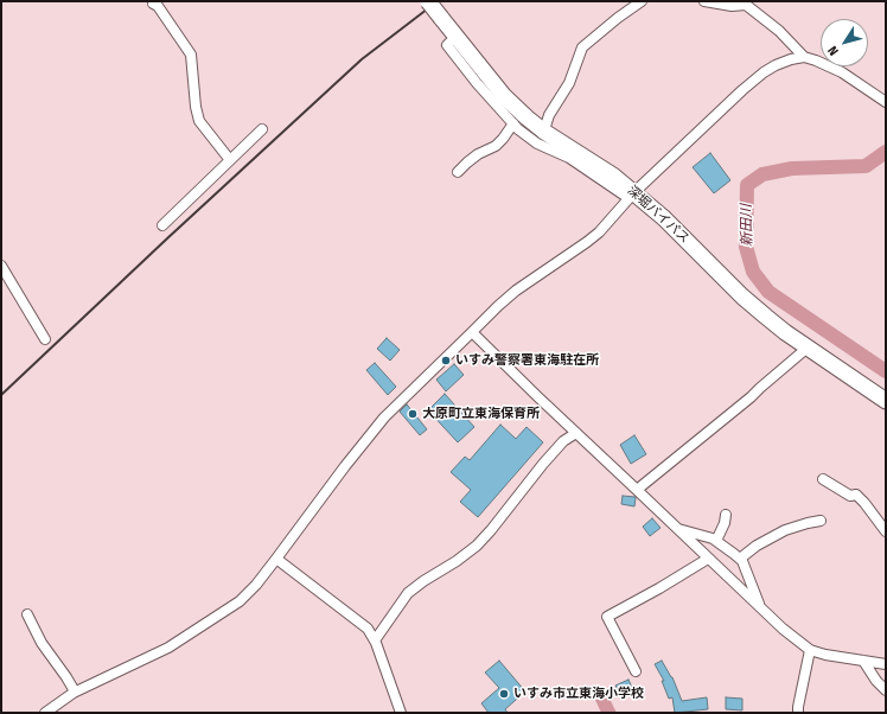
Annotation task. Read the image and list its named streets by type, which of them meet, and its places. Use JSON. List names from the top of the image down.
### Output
{
  "streets": {
    "highway": ["深堀バイパス"]
  },
  "water": ["新田川"],
  "places": ["いすみ警察署東海駐在所", "大原町立東海保育所", "いすみ市立東海小学校"],
  "north": "bottom left"
}
